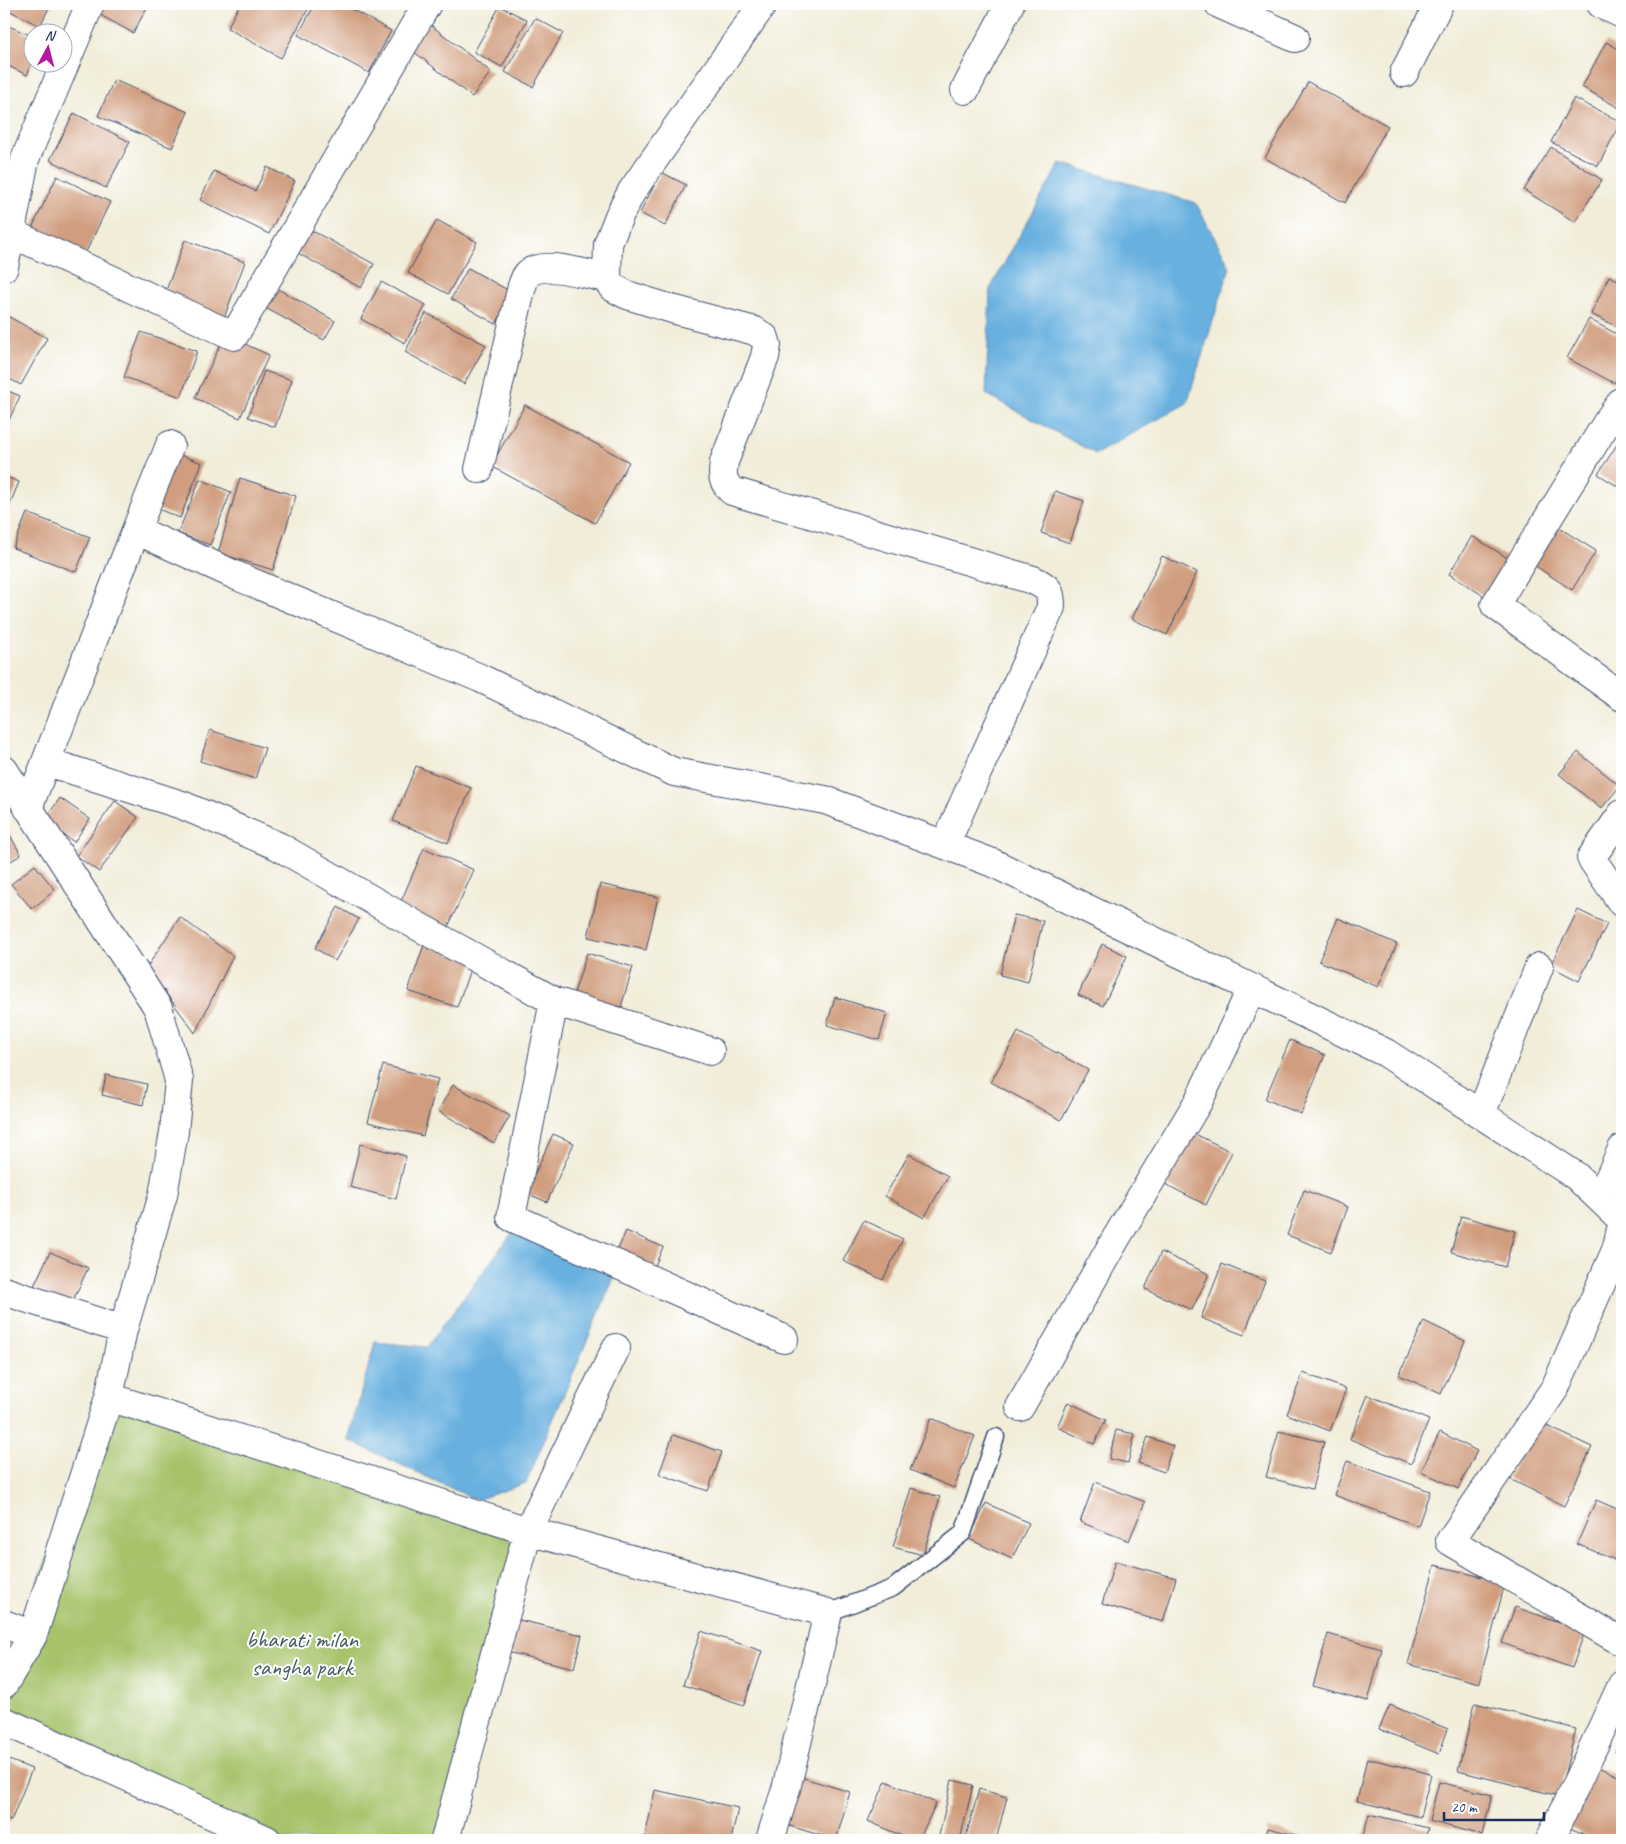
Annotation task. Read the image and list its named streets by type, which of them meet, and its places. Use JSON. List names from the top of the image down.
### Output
{
  "parks": ["bharati milan sangha park"],
  "scale_bar": "20 m",
  "north": "top"
}
